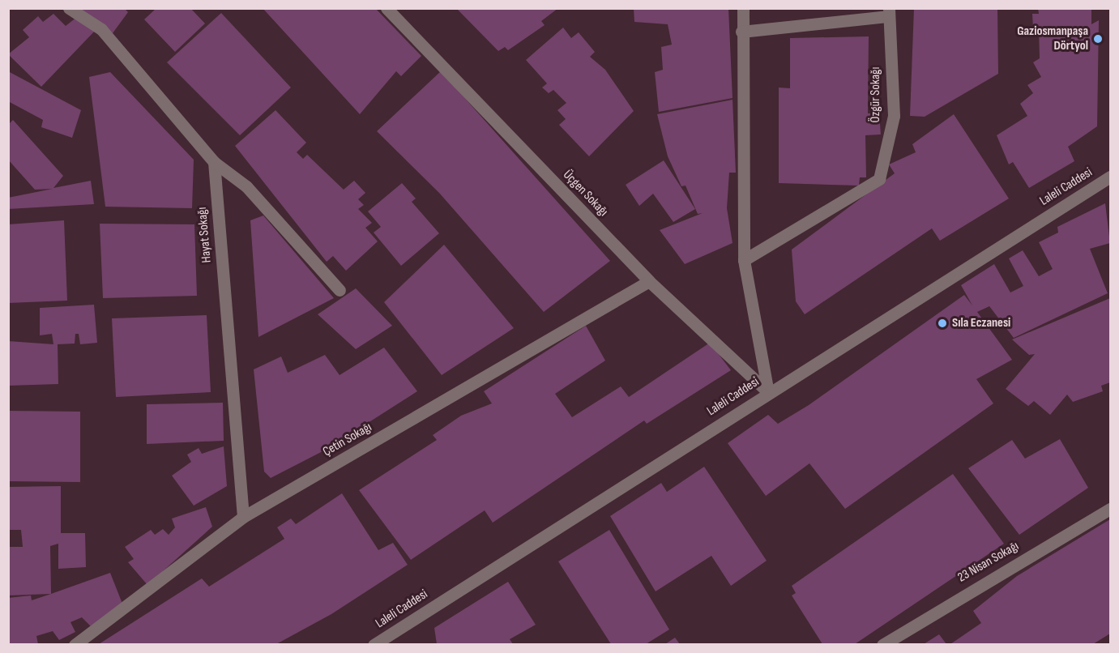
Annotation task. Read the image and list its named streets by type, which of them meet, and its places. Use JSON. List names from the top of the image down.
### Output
{
  "streets": {
    "street": [
      "Özgür Sokağı",
      "Laleli Caddesi",
      "Üçgen Sokağı",
      "Hayat Sokağı",
      "Çetin Sokağı",
      "23 Nisan Sokağı"
    ]
  },
  "crossings": [
    ["Laleli Caddesi", "Üçgen Sokağı"],
    ["Üçgen Sokağı", "Çetin Sokağı"],
    ["Hayat Sokağı", "Çetin Sokağı"]
  ],
  "places": ["Gaziosmanpaşa Dörtyol", "Sıla Eczanesi"]
}
